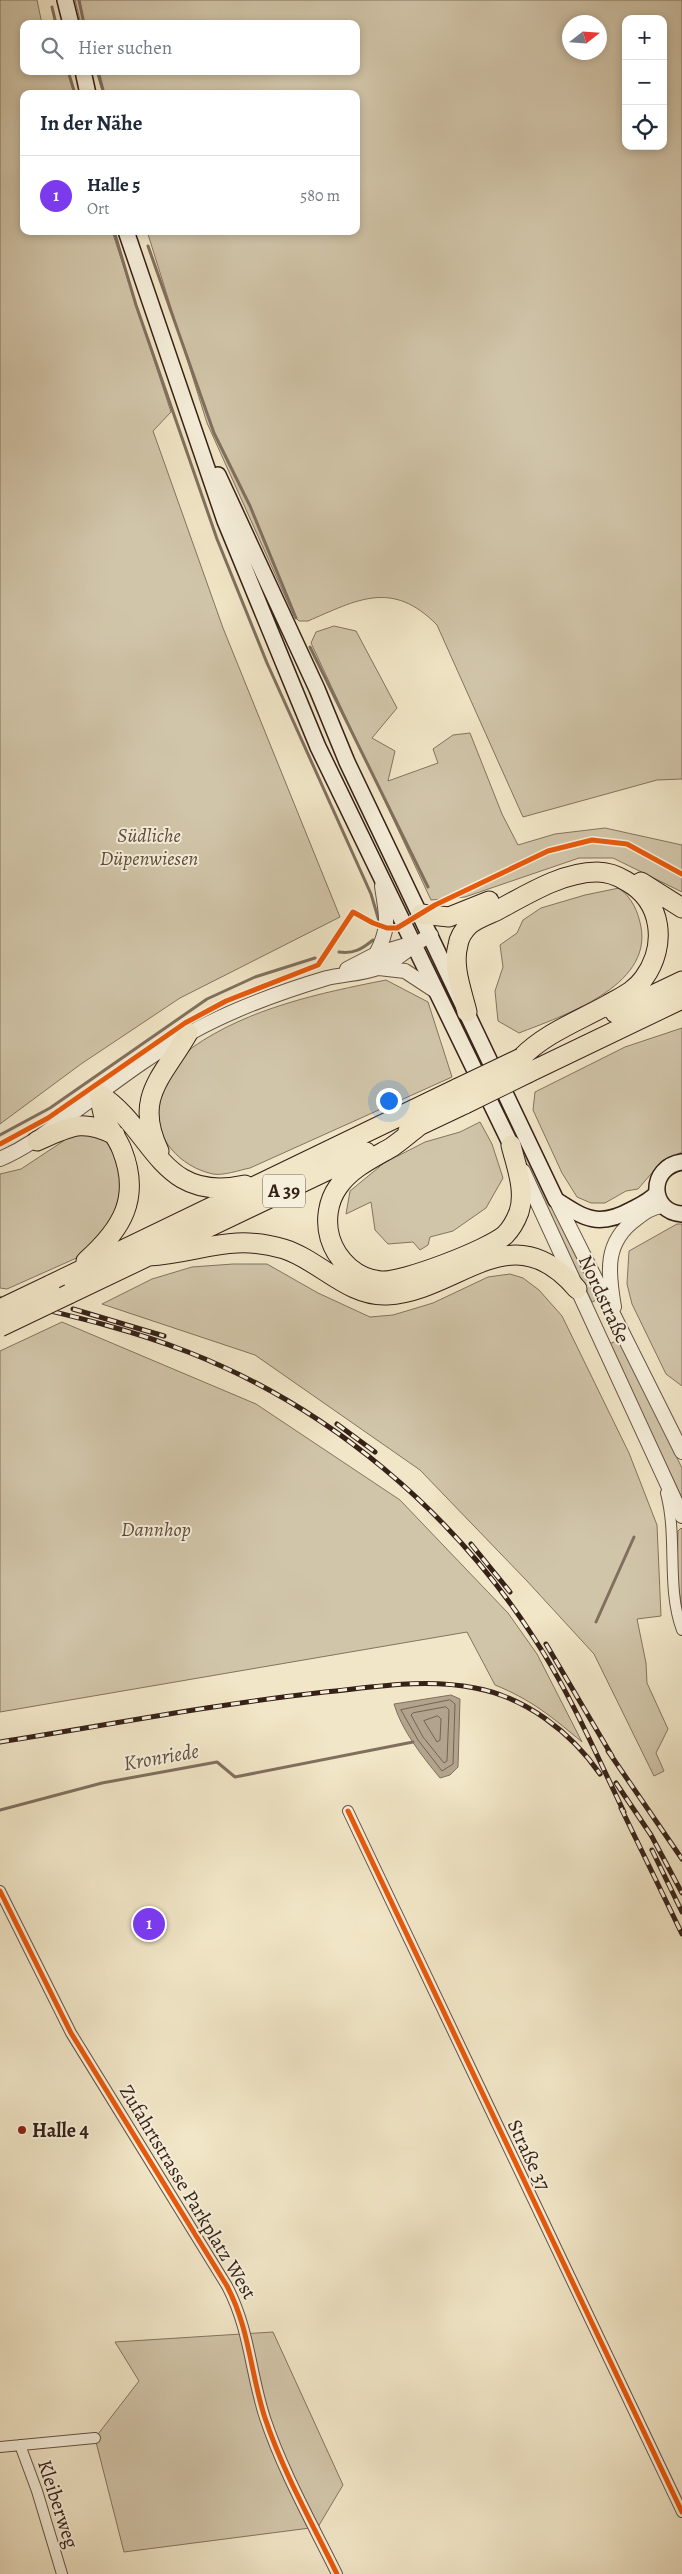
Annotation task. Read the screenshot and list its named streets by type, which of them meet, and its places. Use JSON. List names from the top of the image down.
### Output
{
  "streets": {
    "highway": ["A 39"],
    "street": [
      "Nordstraße",
      "Straße 37",
      "Zufahrtstrasse Parkplatz West",
      "Kleiberweg"
    ]
  },
  "water": ["Kronriede"],
  "parks": ["Südliche Düpenwiesen", "Dannhop"],
  "places": ["Halle 4"],
  "north": "right",
  "page": {
    "map_buttons": ["+", "−"],
    "search": "Hier suchen",
    "heading": "In der Nähe",
    "list": [
      {
        "mark": "1",
        "name": "Halle 5",
        "note": "Ort",
        "value": "580 m"
      }
    ],
    "pins": "1"
  }
}
